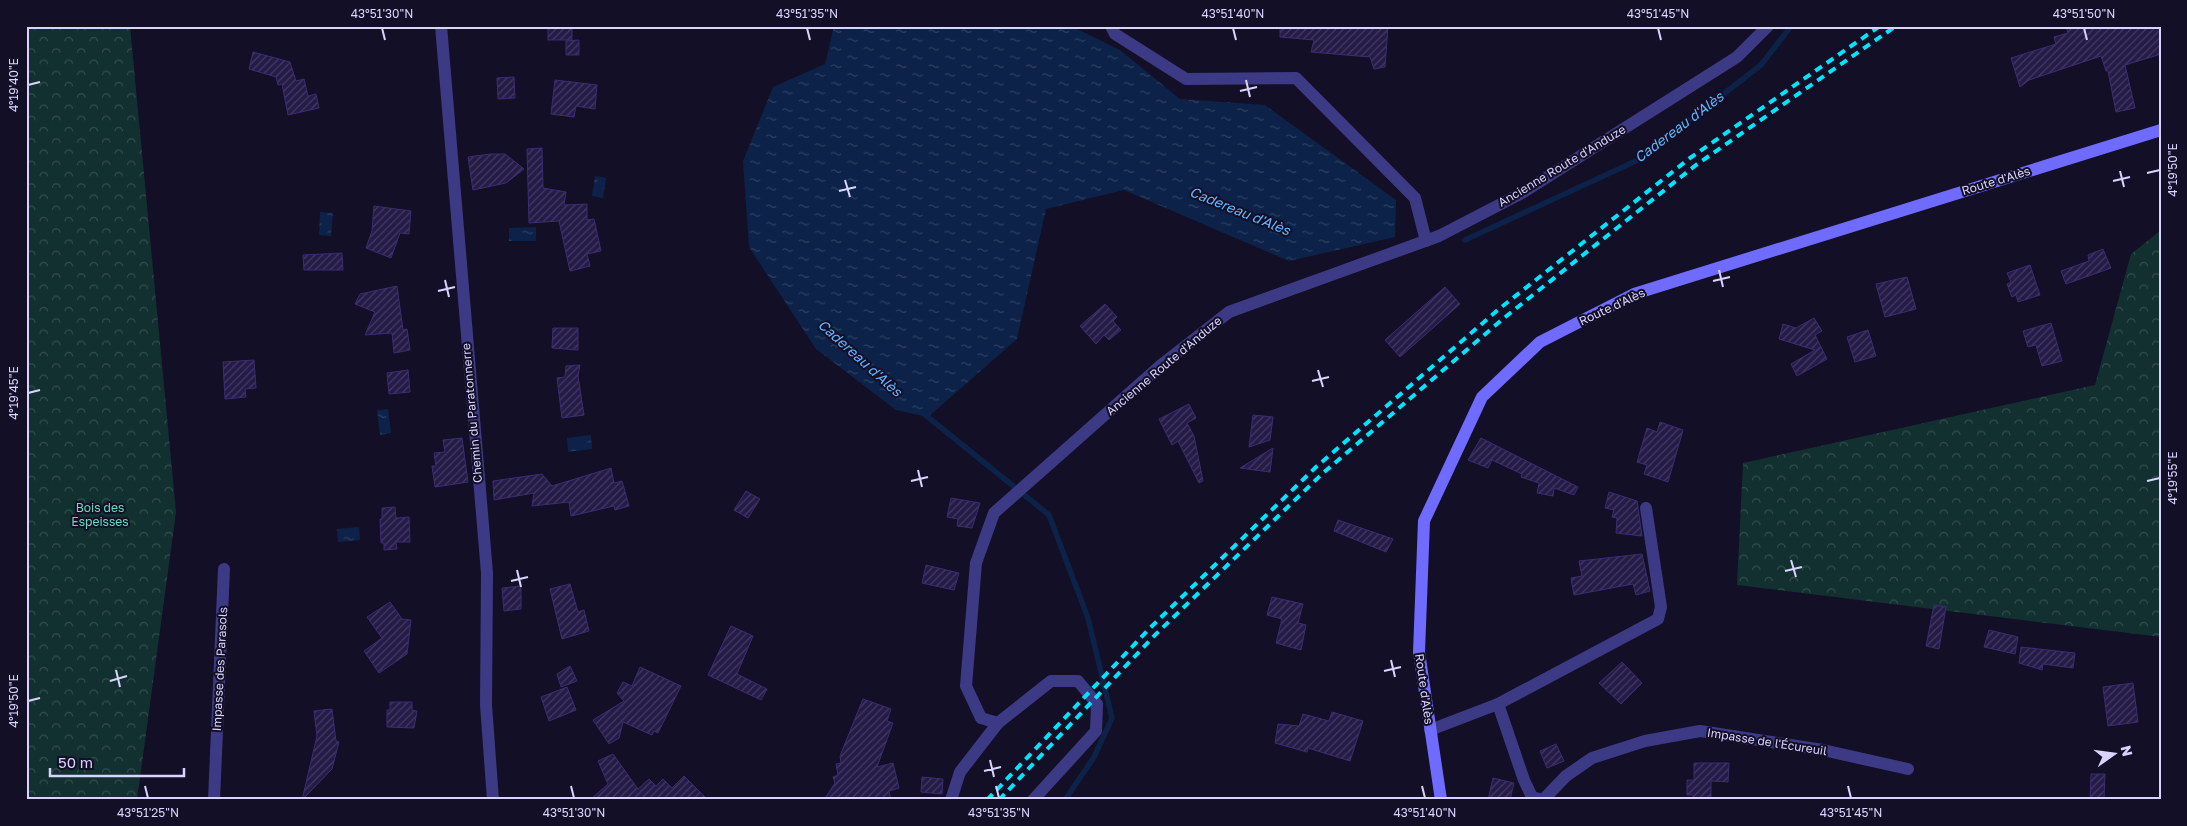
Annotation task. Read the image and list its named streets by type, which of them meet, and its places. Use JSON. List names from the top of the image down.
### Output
{
  "streets": {
    "main road": ["Route d'Alès"],
    "street": [
      "Ancienne Route d'Anduze",
      "Chemin du Paratonnerre",
      "Impasse des Parasols",
      "Impasse de l'Écureuil"
    ]
  },
  "water": ["Cadereau d'Alès"],
  "parks": ["Bois des Espeisses"],
  "scale_bar": "50 m",
  "north": "right",
  "coordinates": [
    "43°51'30\"N",
    "43°51'35\"N",
    "43°51'40\"N",
    "43°51'45\"N",
    "43°51'50\"N",
    "4°19'40\"E",
    "4°19'50\"E",
    "4°19'45\"E",
    "4°19'55\"E",
    "43°51'25\"N"
  ]
}
